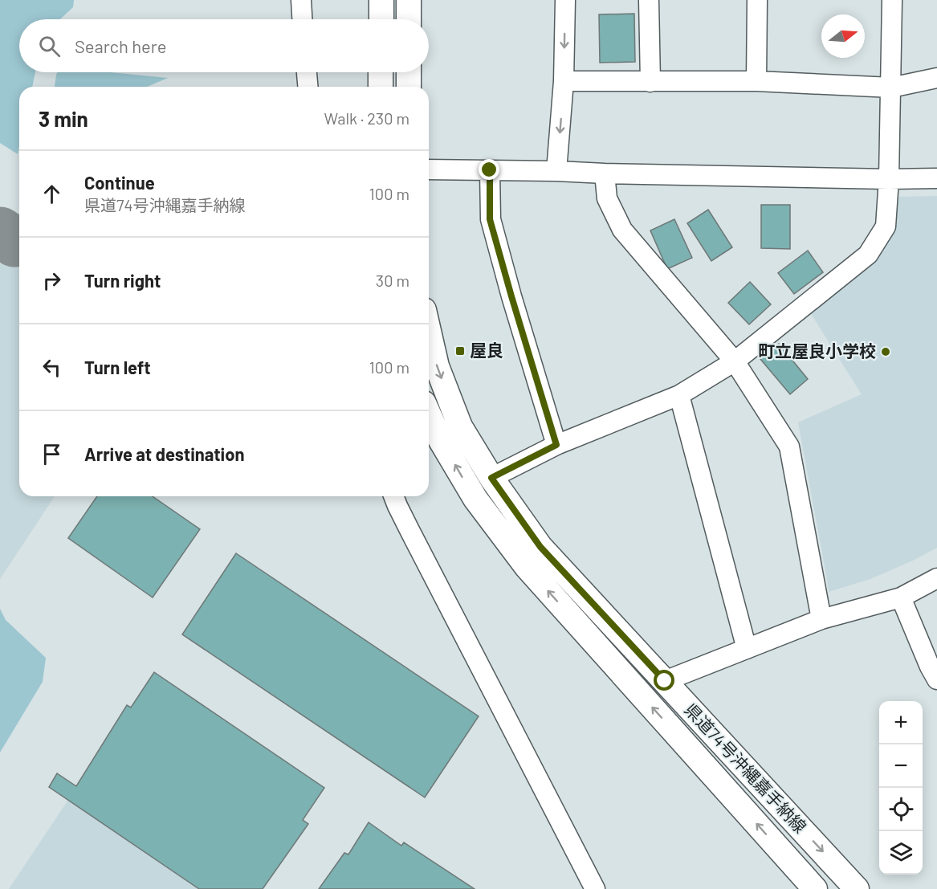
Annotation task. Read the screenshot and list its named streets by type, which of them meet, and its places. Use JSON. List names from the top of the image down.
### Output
{
  "streets": {
    "main road": ["県道74号沖縄嘉手納線"]
  },
  "places": {
    "transit": ["屋良"],
    "other": ["町立屋良小学校"]
  },
  "north": "right",
  "page": {
    "search": "Search here",
    "heading": ["3 min", "Walk · 230 m"],
    "list": [
      ["Continue", "県道74号沖縄嘉手納線", "100 m"],
      ["Turn right", "30 m"],
      ["Turn left", "100 m"],
      "Arrive at destination"
    ],
    "map_buttons": ["+", "−"]
  }
}
